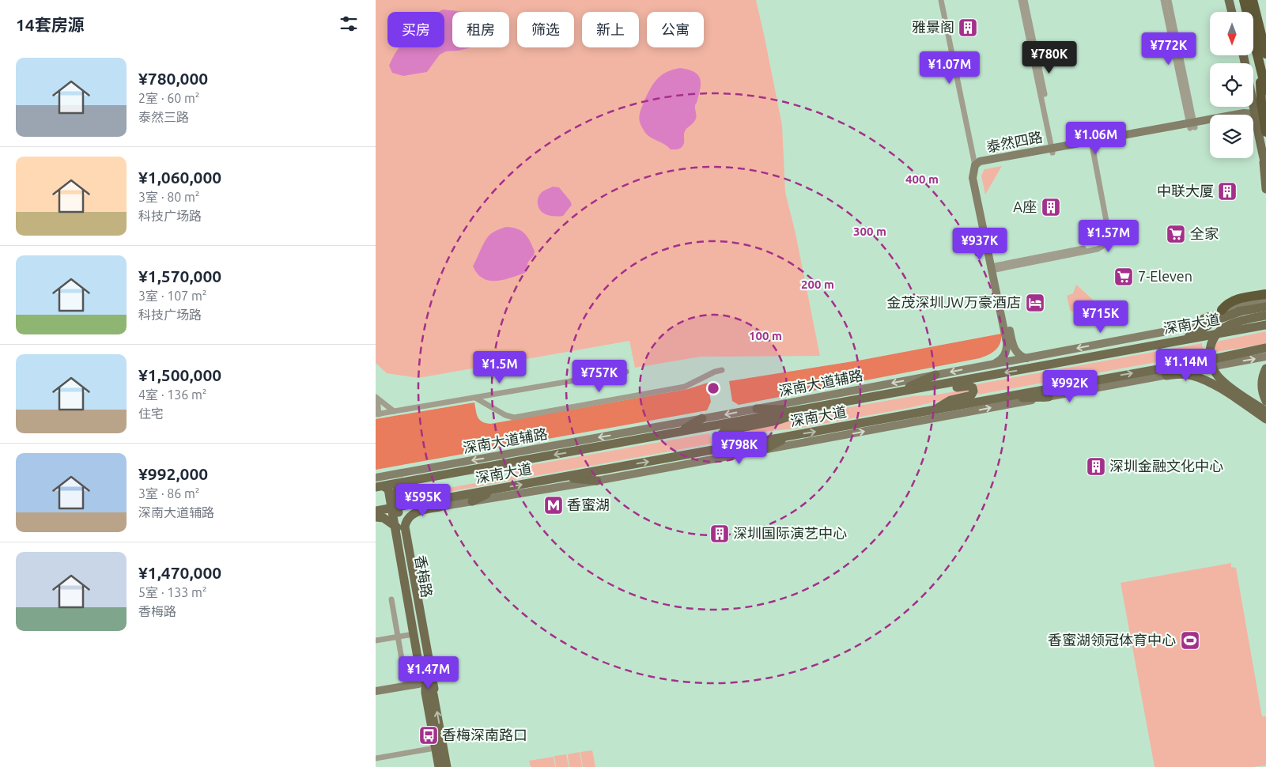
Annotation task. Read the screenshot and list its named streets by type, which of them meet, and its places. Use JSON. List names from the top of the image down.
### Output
{
  "streets": {
    "main road": [
      "泰然四路",
      "深南大道",
      "深南大道辅路",
      "香梅路"
    ]
  },
  "crossings": [
    ["深南大道", "香梅路"]
  ],
  "places": {
    "building": [
      "雅景阁",
      "中联大厦",
      "A座",
      "深圳金融文化中心",
      "深圳国际演艺中心"
    ],
    "supermarket": ["全家", "7-Eleven"],
    "hotel": ["金茂深圳JW万豪酒店"],
    "metro station": ["香蜜湖"],
    "sports": ["香蜜湖领冠体育中心"],
    "bus stop": ["香梅深南路口"]
  },
  "north": "bottom",
  "page": {
    "heading": "14套房源",
    "chip": [
      "买房",
      "租房",
      "筛选",
      "新上",
      "公寓"
    ],
    "price": [
      "¥772K",
      "¥780K",
      "¥1.07M",
      "¥1.06M",
      "¥1.57M",
      "¥937K",
      "¥715K",
      "¥1.14M",
      "¥1.5M",
      "¥757K",
      "¥992K",
      "¥798K",
      "¥595K",
      "¥1.47M"
    ],
    "list": [
      {
        "name": "¥780,000",
        "note": "2室 · 60 m² · 泰然三路"
      },
      {
        "name": "¥1,060,000",
        "note": "3室 · 80 m² · 科技广场路"
      },
      {
        "name": "¥1,570,000",
        "note": "3室 · 107 m² · 科技广场路"
      },
      {
        "name": "¥1,500,000",
        "note": "4室 · 136 m² · 住宅"
      },
      {
        "name": "¥992,000",
        "note": "3室 · 86 m² · 深南大道辅路"
      },
      {
        "name": "¥1,470,000",
        "note": "5室 · 133 m² · 香梅路"
      }
    ]
  },
  "rings": [
    "400 m",
    "300 m",
    "200 m",
    "100 m"
  ]
}
